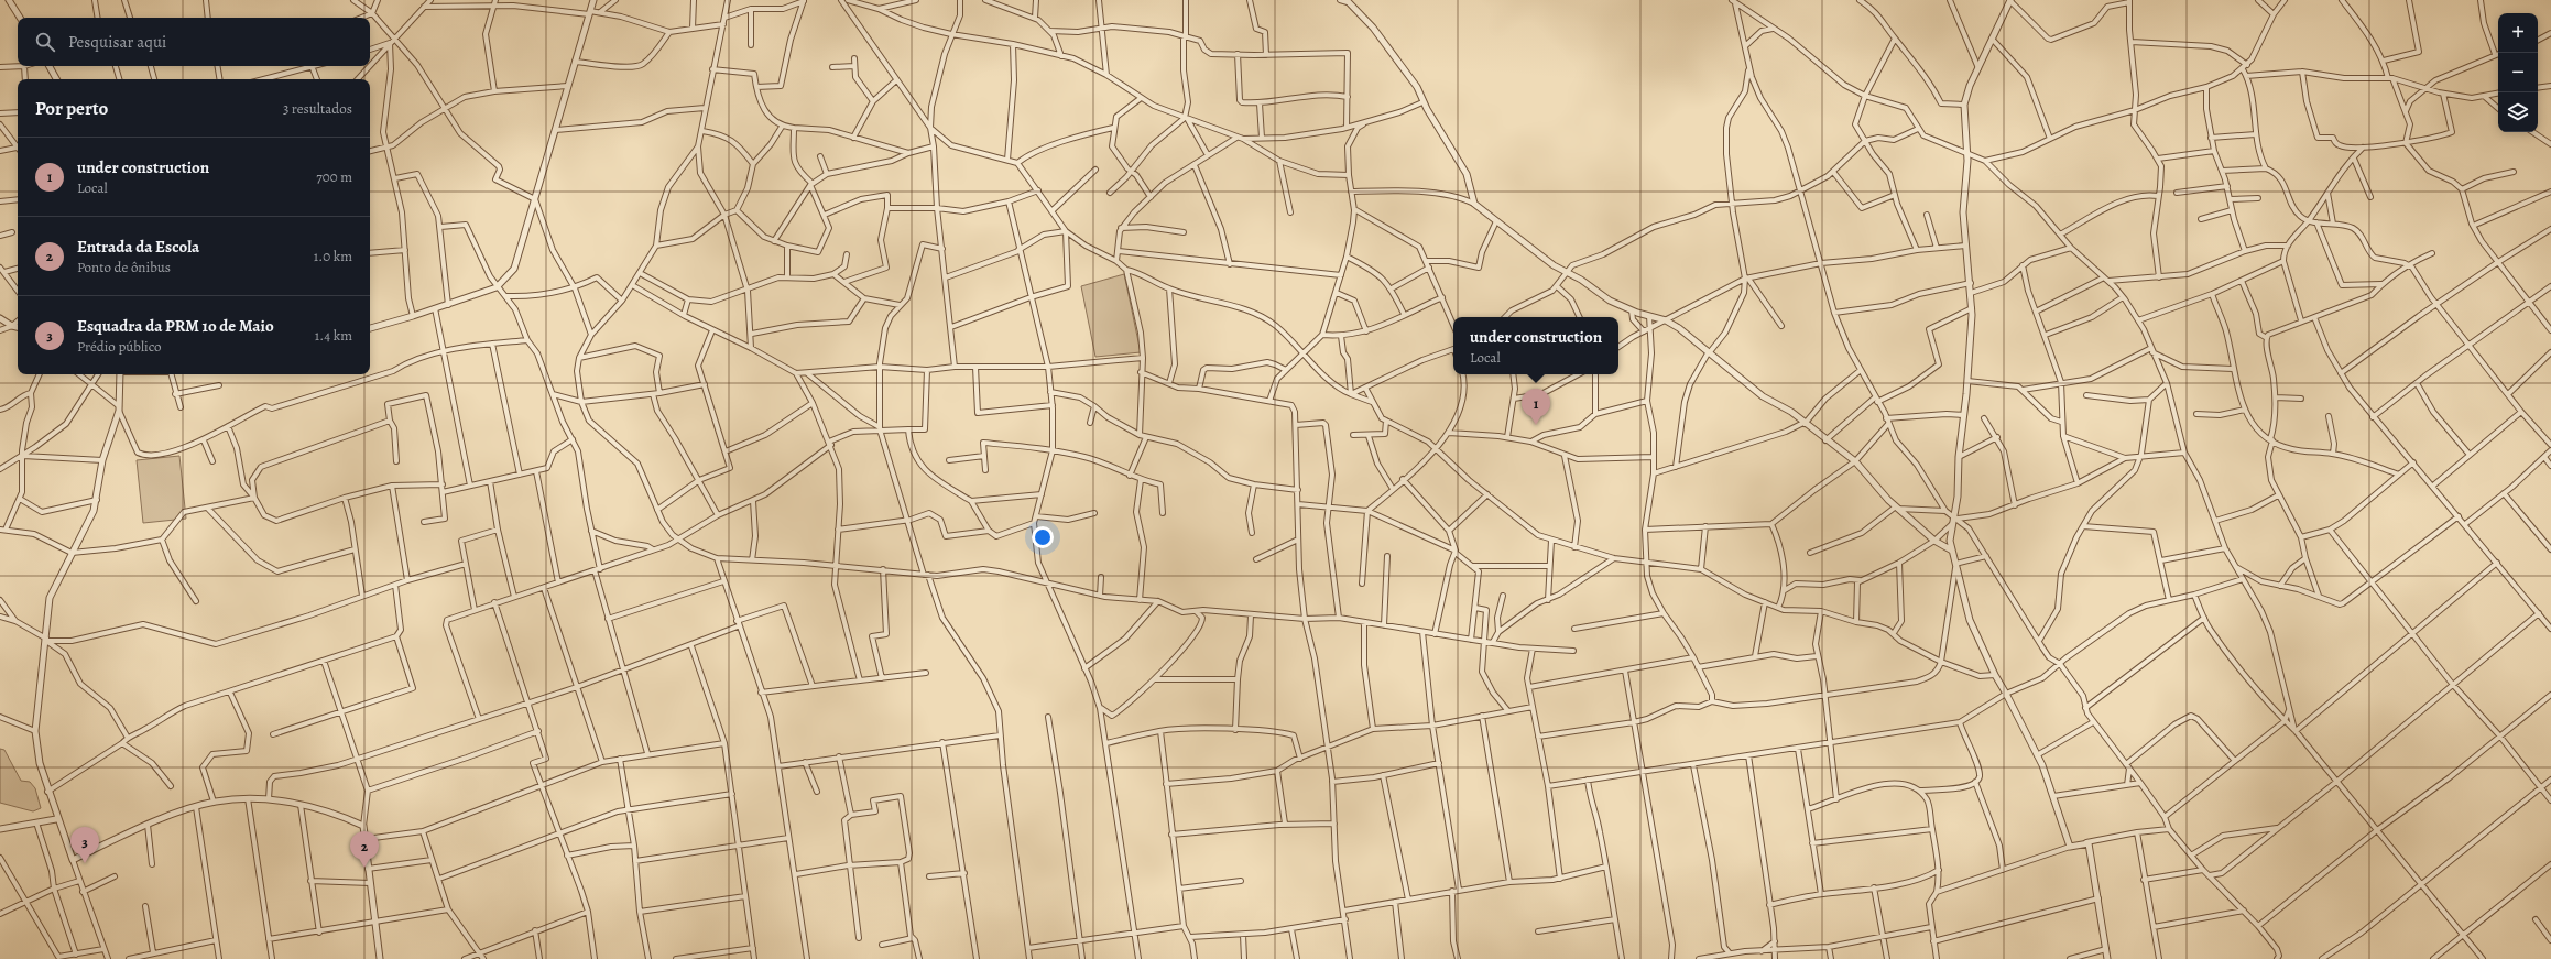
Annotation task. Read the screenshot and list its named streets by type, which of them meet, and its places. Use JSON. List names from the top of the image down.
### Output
{
  "page": {
    "map_buttons": ["+", "−"],
    "search": "Pesquisar aqui",
    "heading": ["Por perto", "3 resultados"],
    "list": [
      {
        "mark": "1",
        "name": "under construction",
        "note": "Local",
        "value": "700 m"
      },
      {
        "mark": "2",
        "name": "Entrada da Escola",
        "note": "Ponto de ônibus",
        "value": "1.0 km"
      },
      {
        "mark": "3",
        "name": "Esquadra da PRM 1o de Maio",
        "note": "Prédio público",
        "value": "1.4 km"
      }
    ],
    "popup": ["under construction", "Local"],
    "pins": ["1", "3", "2"]
  }
}
